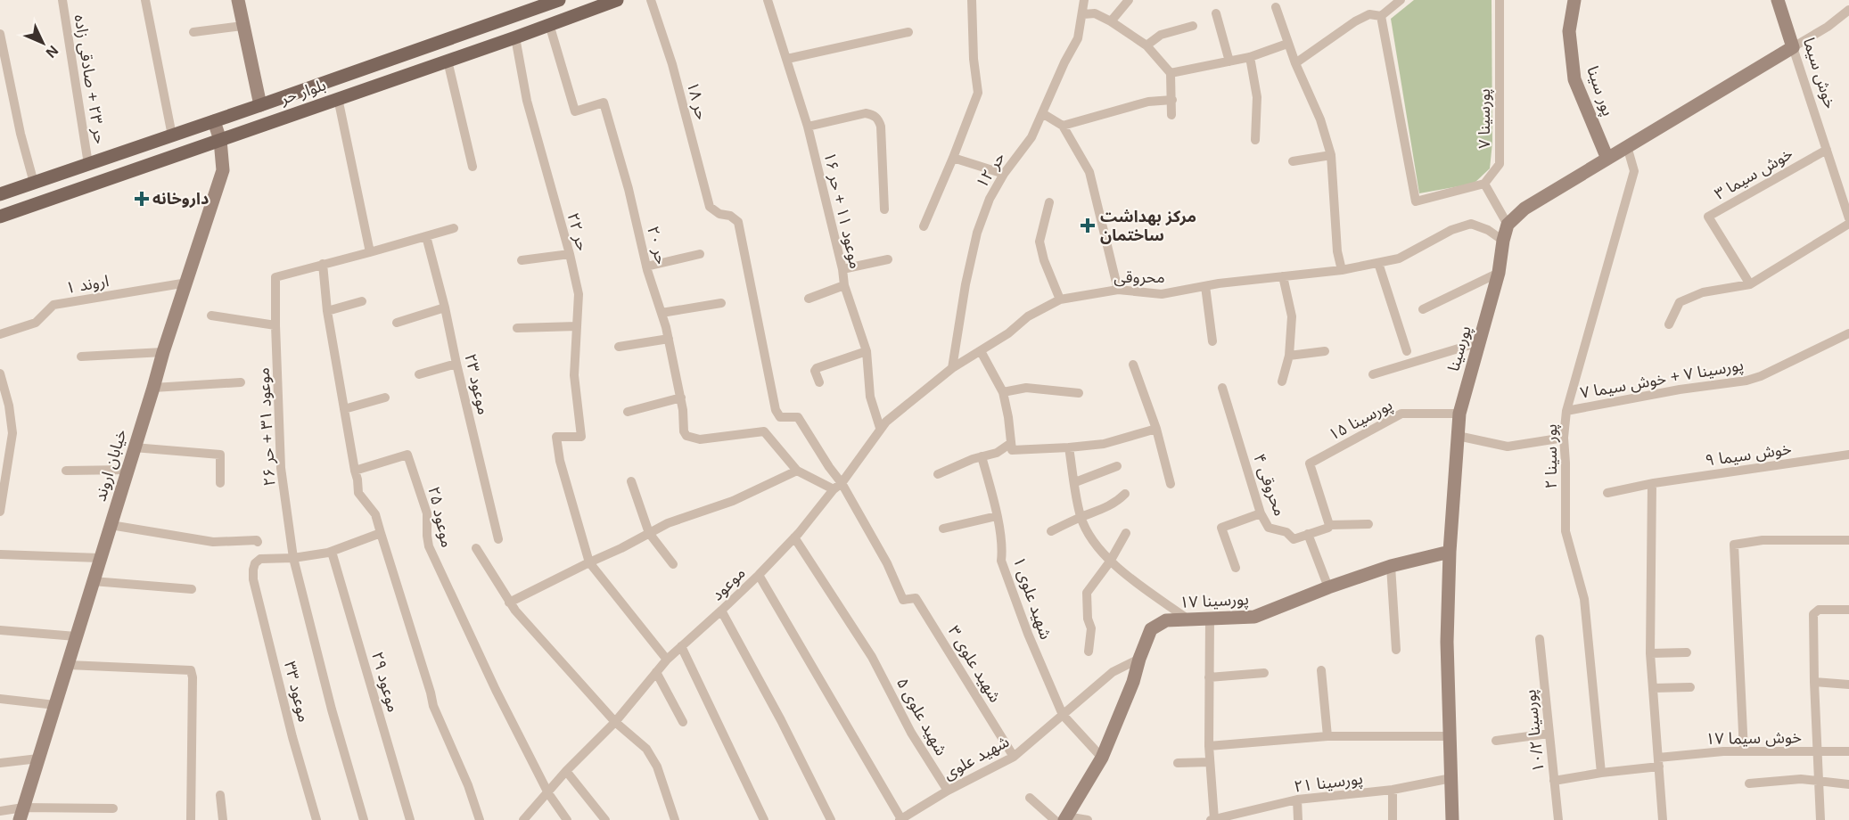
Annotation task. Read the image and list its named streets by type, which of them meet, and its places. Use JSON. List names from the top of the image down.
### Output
{
  "streets": {
    "main road": ["بلوار حر"],
    "street": [
      "خوش سیما",
      "حر ۲۳ + صادقی زاده",
      "پور سینا",
      "حر ۱۸",
      "پورسینا ۷",
      "حر ۱۲",
      "خوش سیما ۳",
      "موعود ۱۱ + حر ۱۶",
      "حر ۲۲",
      "حر ۲۰",
      "محروقی",
      "اروند ۱",
      "پورسینا",
      "پورسینا ۷ + خوش سیما ۷",
      "موعود ۲۳",
      "پورسینا ۱۵",
      "موعود ۳۱ + حر ۲۶",
      "خوش سیما ۹",
      "پور سینا ۲",
      "خیابان اروند",
      "محروقی ۴",
      "موعود ۲۵",
      "موعود",
      "شهید علوی ۱",
      "پورسینا ۱۷",
      "شهید علوی ۳",
      "موعود ۲۹",
      "موعود ۳۳",
      "شهید علوی ۵",
      "پورسینا ۱۰/۲",
      "خوش سیما ۱۷",
      "شهید علوی",
      "پورسینا ۲۱"
    ]
  },
  "crossings": [
    ["خوش سیما", "خوش سیما ۳"],
    ["حر ۲۳ + صادقی زاده", "بلوار حر"],
    ["بلوار حر", "حر ۲۲"],
    ["بلوار حر", "حر ۲۰"],
    ["بلوار حر", "خیابان اروند"],
    ["حر ۱۸", "موعود"],
    ["حر ۱۸", "شهید علوی ۳"],
    ["حر ۱۲", "محروقی"],
    ["حر ۱۲", "موعود"],
    ["موعود ۱۱ + حر ۱۶", "موعود"],
    ["محروقی", "پورسینا"],
    ["محروقی", "موعود"],
    ["اروند ۱", "خیابان اروند"],
    ["پورسینا", "پورسینا ۱۵"],
    ["پورسینا", "پورسینا ۱۷"],
    ["پورسینا", "پورسینا ۲۱"],
    ["پورسینا ۷ + خوش سیما ۷", "پور سینا ۲"],
    ["موعود ۲۳", "موعود ۳۱ + حر ۲۶"],
    ["پورسینا ۱۵", "محروقی ۴"],
    ["موعود ۳۱ + حر ۲۶", "موعود ۳۳"],
    ["پور سینا ۲", "خوش سیما ۱۷"],
    ["موعود ۲۵", "موعود"],
    ["موعود", "شهید علوی ۳"],
    ["موعود", "شهید علوی ۵"],
    ["شهید علوی ۱", "پورسینا ۱۷"],
    ["شهید علوی ۱", "شهید علوی"],
    ["پورسینا ۱۷", "شهید علوی"],
    ["شهید علوی ۳", "شهید علوی"],
    ["شهید علوی ۵", "شهید علوی"],
    ["پورسینا ۱۰/۲", "خوش سیما ۱۷"]
  ],
  "places": {
    "health": ["داروخانه", "مرکز بهداشت ساختمان"]
  },
  "north": "bottom right"
}
